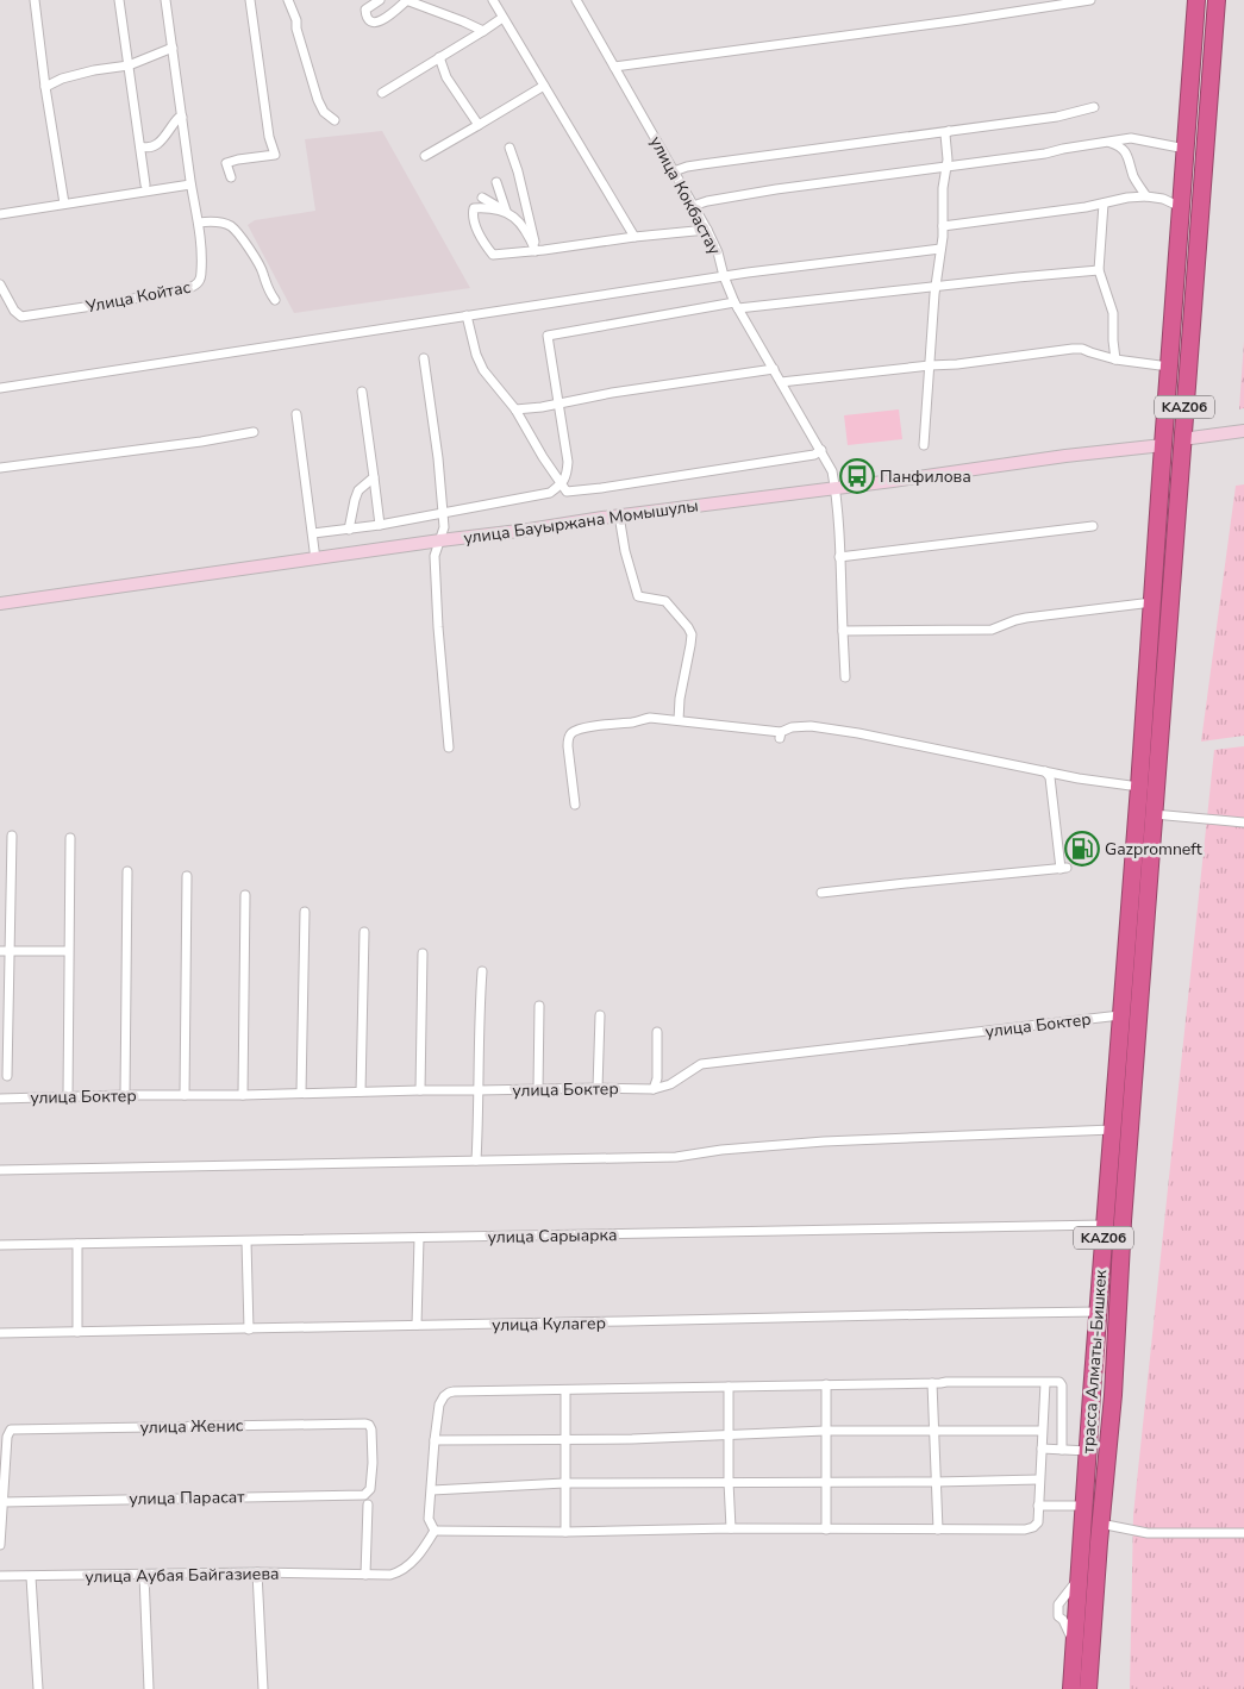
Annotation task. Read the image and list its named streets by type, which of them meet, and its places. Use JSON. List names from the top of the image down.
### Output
{
  "streets": {
    "highway": ["KАZ06", "трасса Алматы-Бишкек"],
    "street": [
      "улица Кокбастау",
      "Улица Койтас",
      "улица Бауыржана Момышулы",
      "улица Боктер",
      "улица Сарыарка",
      "улица Кулагер",
      "улица Женис",
      "улица Парасат",
      "улица Аубая Байгазиева"
    ]
  },
  "crossings": [
    ["улица Кокбастау", "улица Бауыржана Момышулы"],
    ["KАZ06", "улица Бауыржана Момышулы"],
    ["KАZ06", "трасса Алматы-Бишкек"],
    ["улица Боктер", "трасса Алматы-Бишкек"],
    ["улица Сарыарка", "трасса Алматы-Бишкек"],
    ["улица Кулагер", "трасса Алматы-Бишкек"],
    ["улица Женис", "улица Парасат"]
  ],
  "places": {
    "bus stop": ["Панфилова"],
    "fuel station": ["Gazpromneft"]
  }
}
